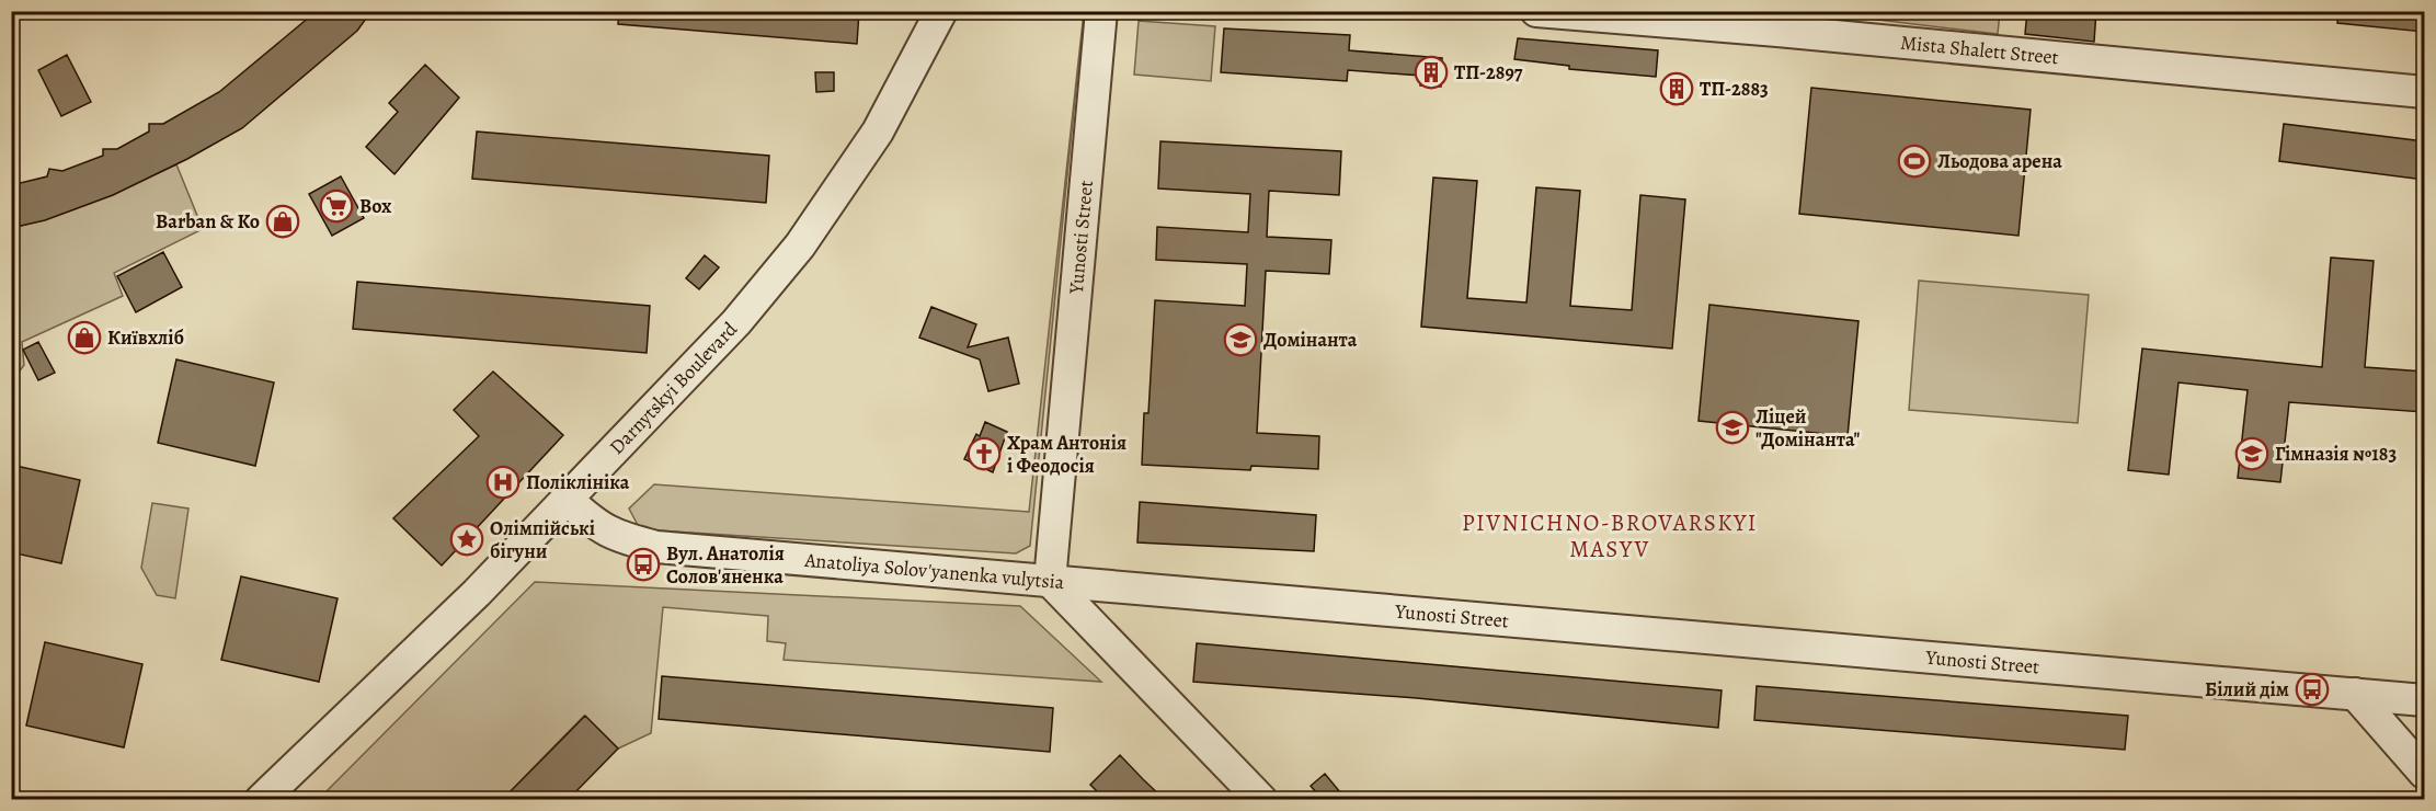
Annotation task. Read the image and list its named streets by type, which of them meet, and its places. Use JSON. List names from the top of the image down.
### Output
{
  "streets": {
    "street": [
      "Mista Shalett Street",
      "Yunosti Street",
      "Darnytskyi Boulevard",
      "Anatoliya Solov'yanenka vulytsia"
    ]
  },
  "crossings": [
    ["Yunosti Street", "Anatoliya Solov'yanenka vulytsia"],
    ["Darnytskyi Boulevard", "Anatoliya Solov'yanenka vulytsia"]
  ],
  "districts": ["PIVNICHNO-BROVARSKYI MASYV"],
  "places": {
    "building": ["ТП-2897", "ТП-2883"],
    "sports": ["Льодова арена"],
    "supermarket": ["Box"],
    "shop": ["Barban & Ko", "Київхліб"],
    "school or university": ["Домінанта", "Ліцей \"Домінанта\"", "Гімназія №183"],
    "church": ["Храм Антонія і Феодосія"],
    "hospital": ["Поліклініка"],
    "place": ["Олімпійські бігуни"],
    "bus stop": ["Вул. Анатолія Солов'яненка", "Білий дім"]
  }
}
